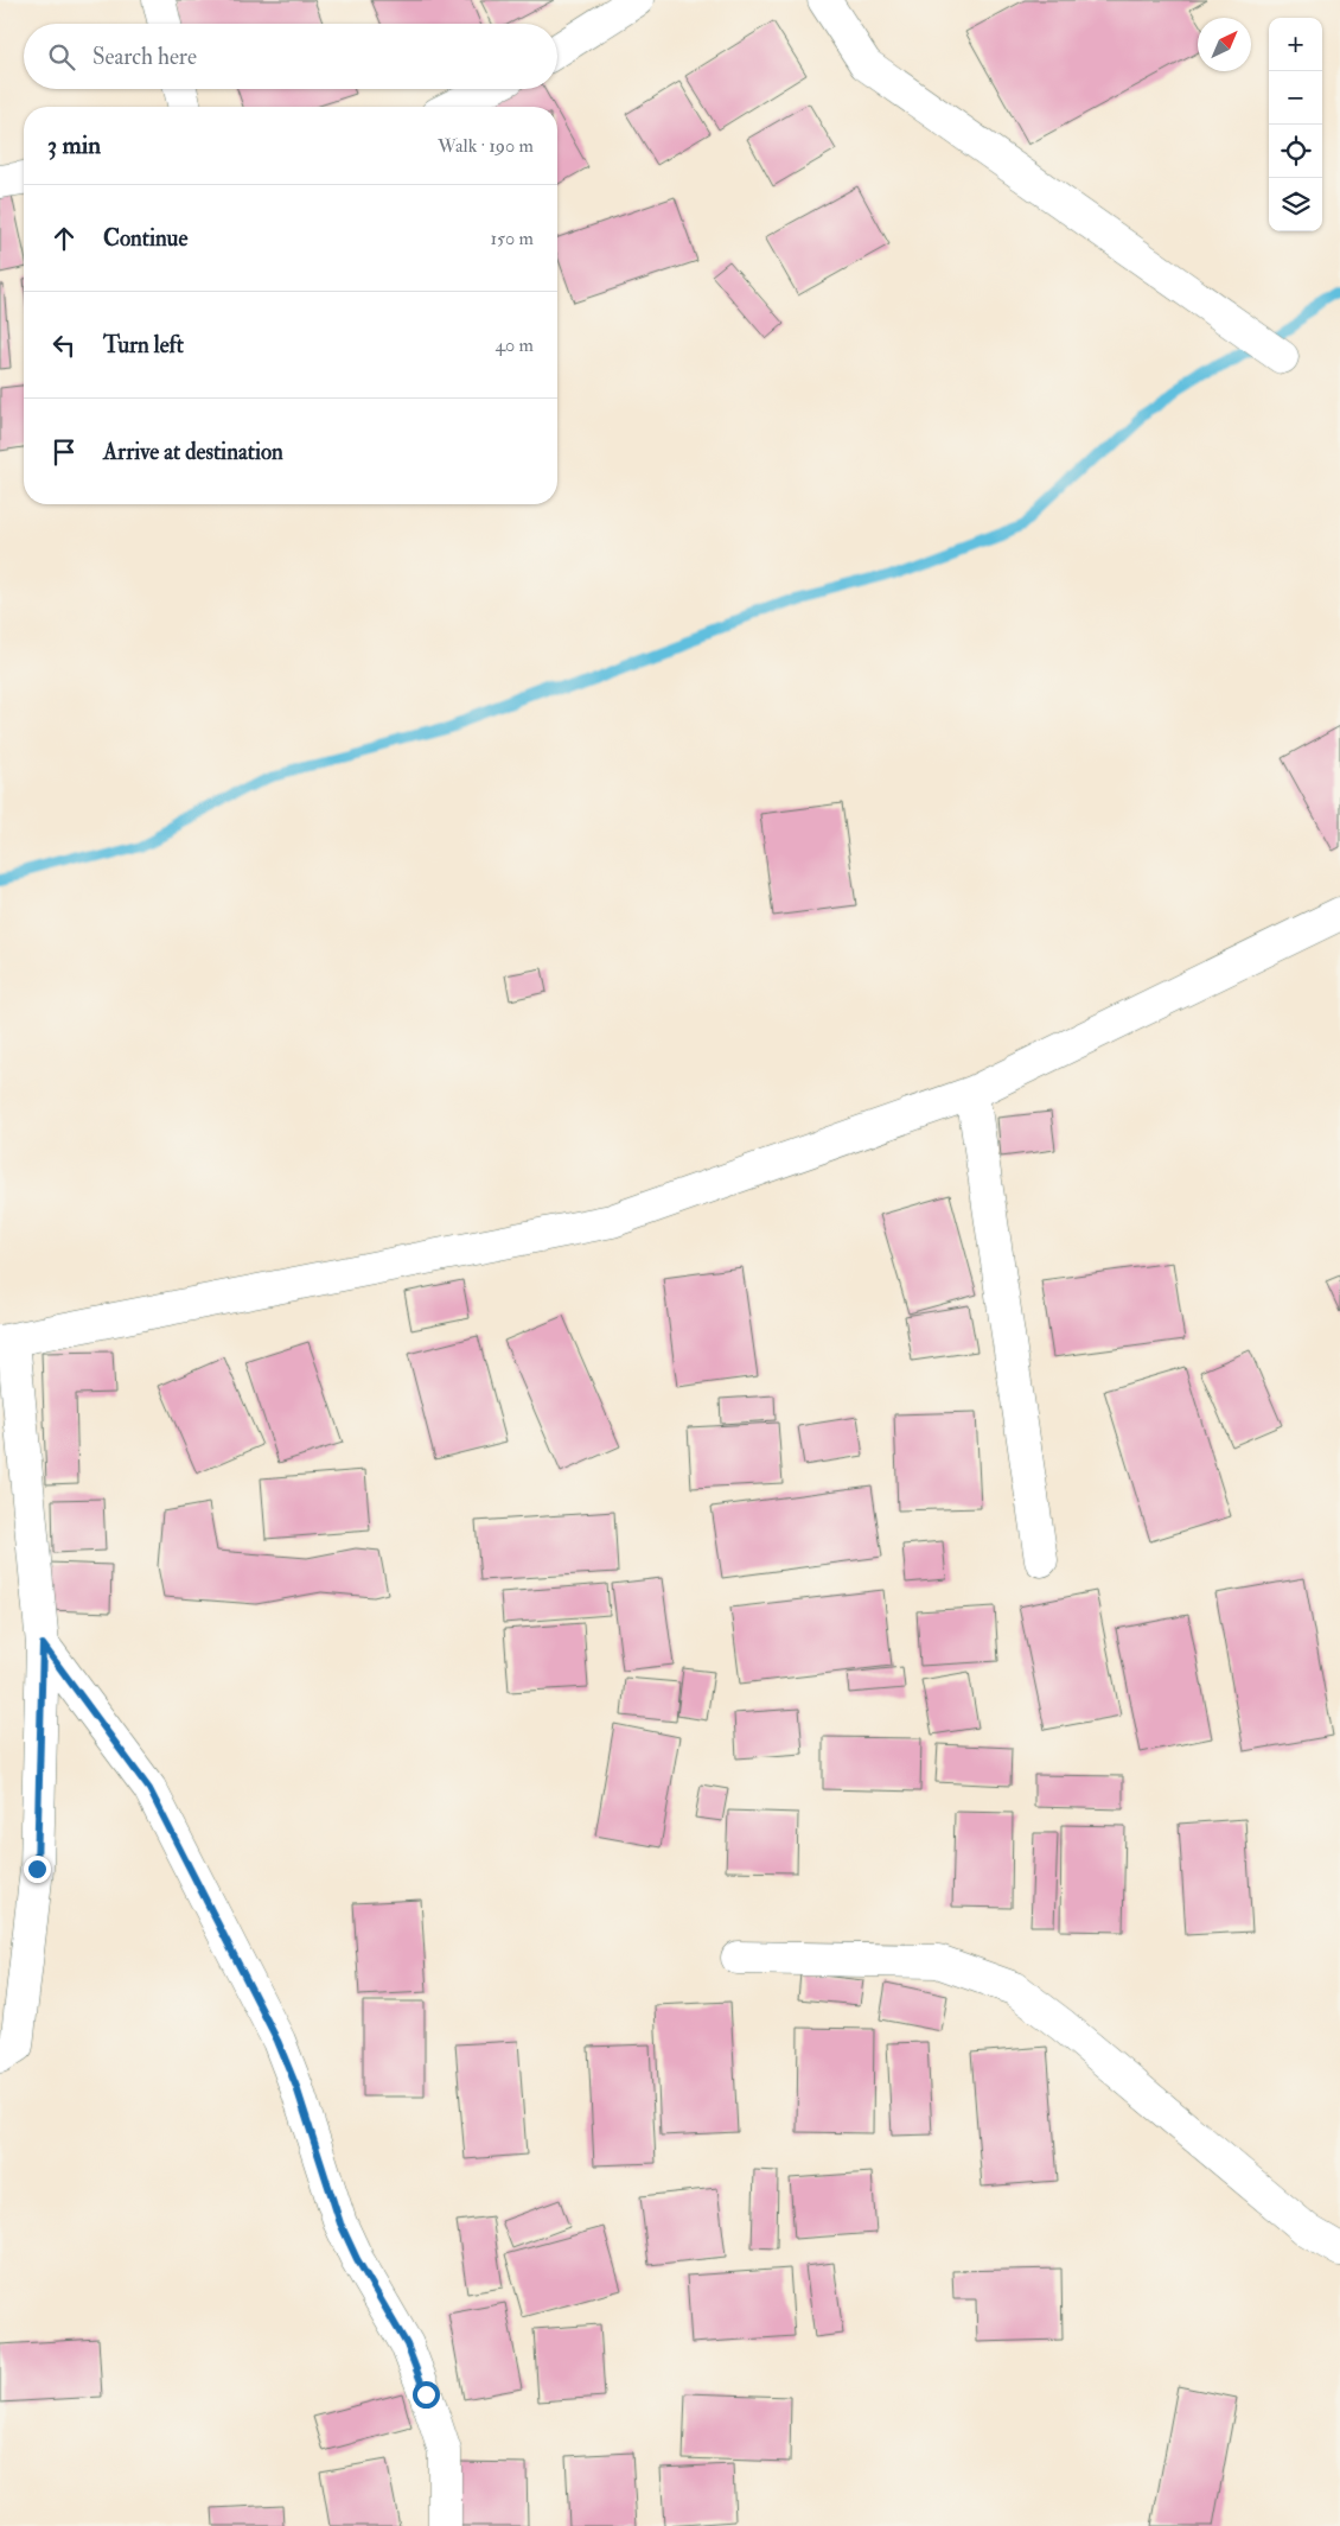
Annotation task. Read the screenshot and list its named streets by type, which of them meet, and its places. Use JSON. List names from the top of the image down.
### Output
{
  "north": "top right",
  "page": {
    "map_buttons": ["+", "−"],
    "search": "Search here",
    "heading": ["3 min", "Walk · 190 m"],
    "list": [
      ["Continue", "150 m"],
      ["Turn left", "40 m"],
      "Arrive at destination"
    ]
  }
}
